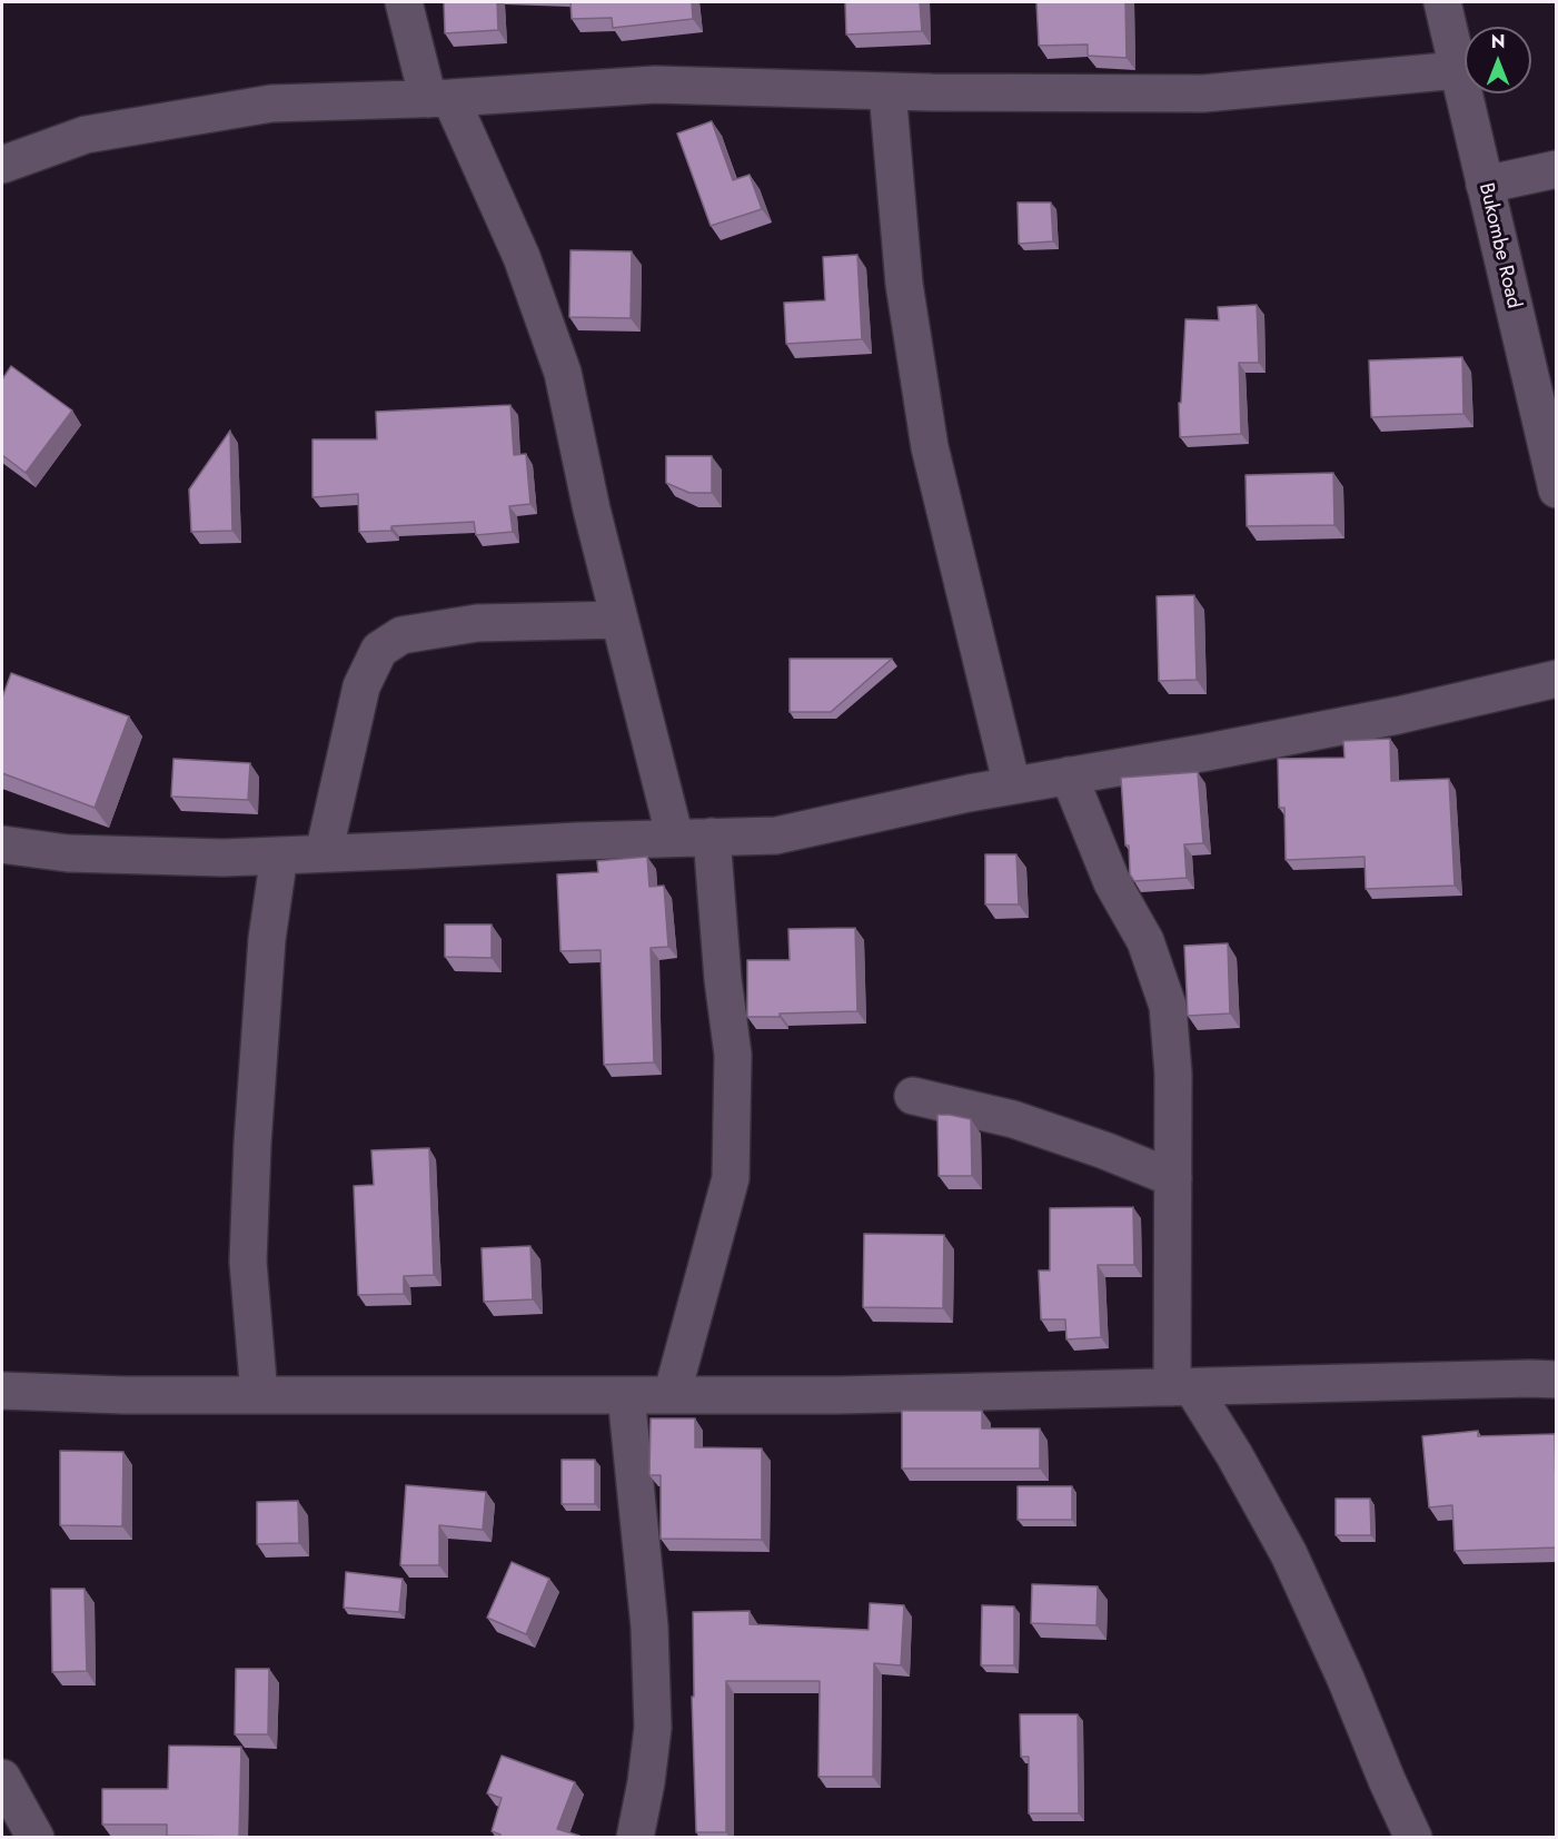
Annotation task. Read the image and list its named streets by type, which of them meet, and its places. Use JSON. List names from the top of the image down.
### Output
{
  "streets": {
    "street": ["Bukombe Road"]
  },
  "north": "top"
}
